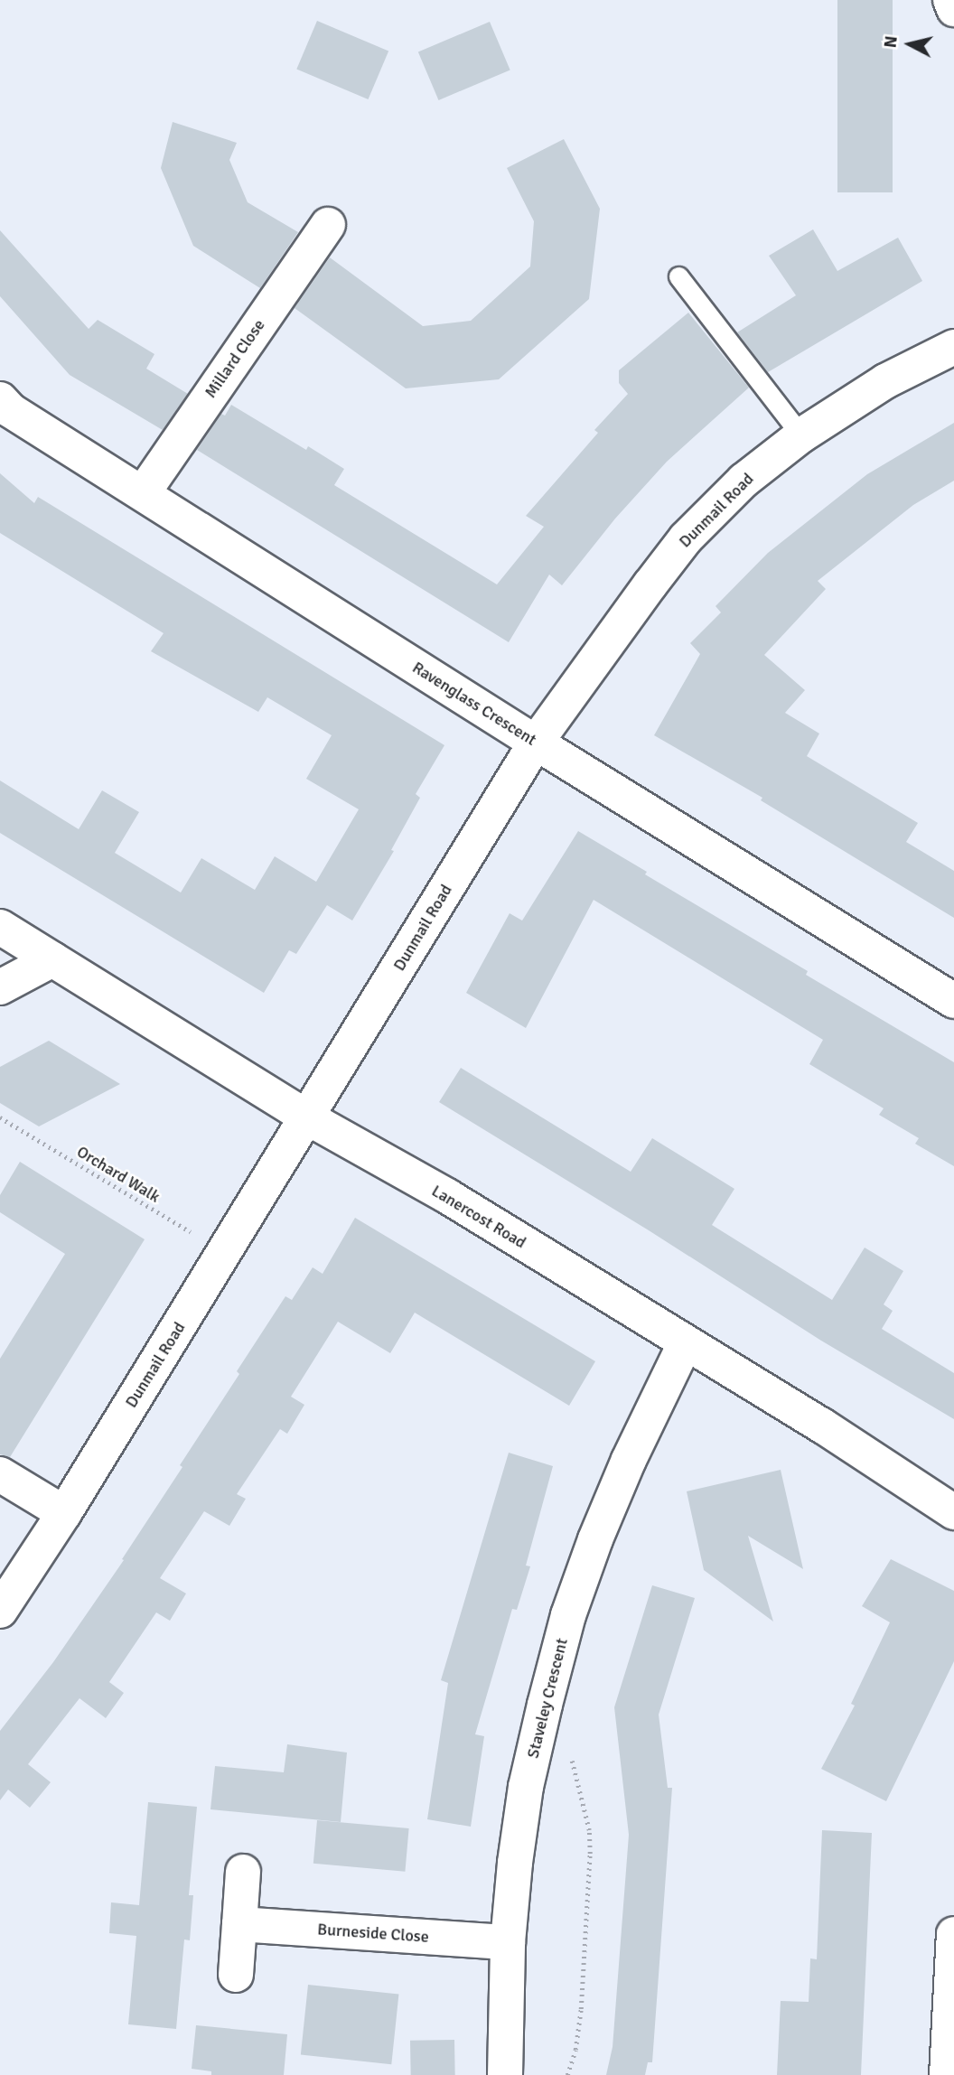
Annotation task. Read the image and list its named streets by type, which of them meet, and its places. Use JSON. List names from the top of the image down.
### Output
{
  "streets": {
    "street": [
      "Millard Close",
      "Dunmail Road",
      "Ravenglass Crescent",
      "Lanercost Road",
      "Staveley Crescent",
      "Burneside Close"
    ],
    "path": ["Orchard Walk"]
  },
  "crossings": [
    ["Millard Close", "Ravenglass Crescent"],
    ["Dunmail Road", "Ravenglass Crescent"],
    ["Dunmail Road", "Orchard Walk"],
    ["Dunmail Road", "Lanercost Road"],
    ["Lanercost Road", "Staveley Crescent"],
    ["Staveley Crescent", "Burneside Close"]
  ],
  "north": "left"
}
